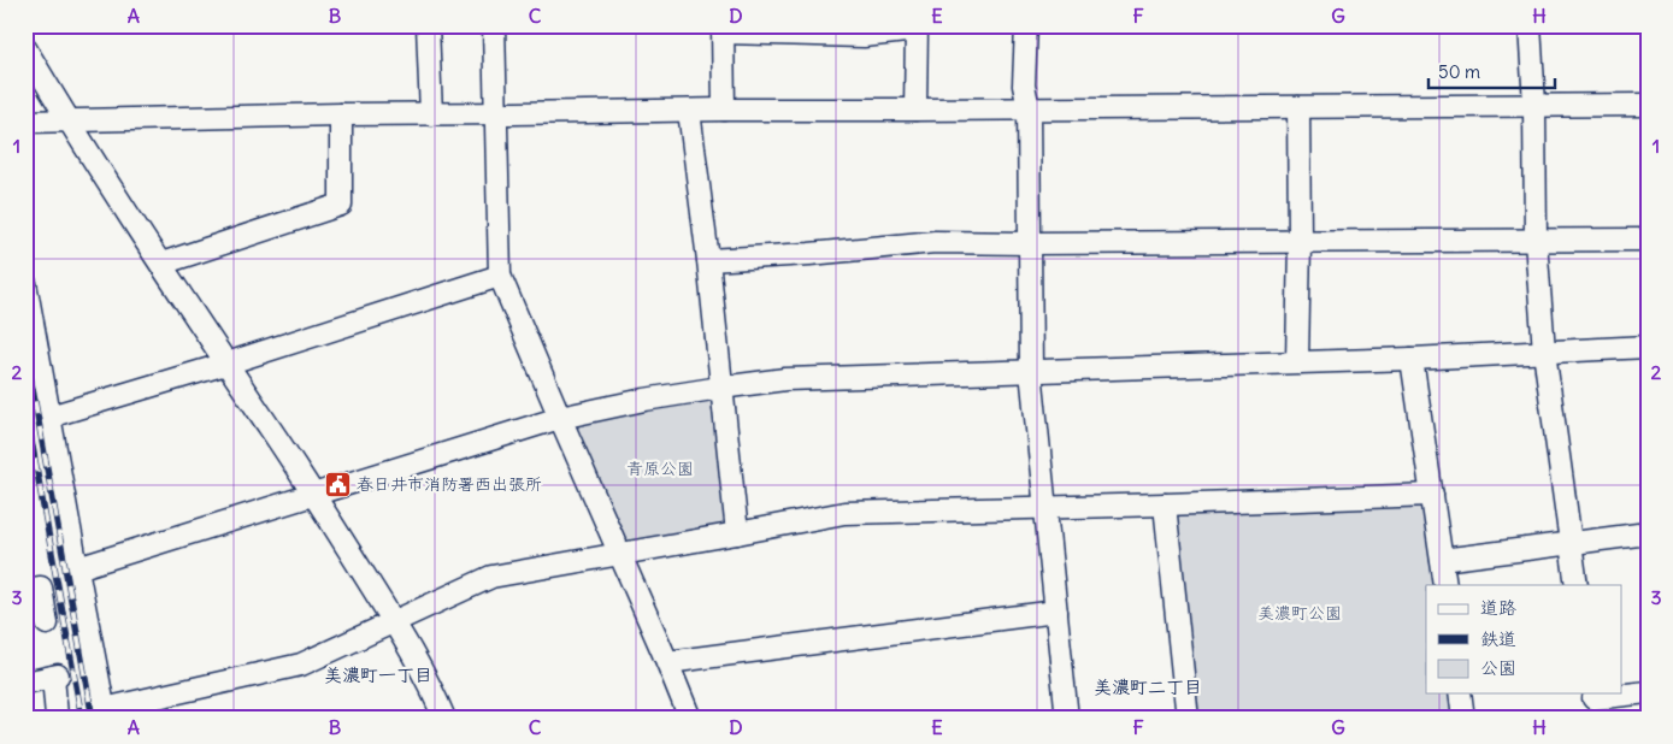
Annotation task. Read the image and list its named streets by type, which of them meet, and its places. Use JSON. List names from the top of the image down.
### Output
{
  "districts": ["美濃町一丁目", "美濃町二丁目"],
  "parks": ["青原公園", "美濃町公園"],
  "places": {
    "public building": ["春日井市消防署西出張所"]
  },
  "legend": ["道路", "鉄道", "公園"],
  "scale_bar": "50 m",
  "grid": {
    "columns": [
      "A",
      "B",
      "C",
      "D",
      "E",
      "F",
      "G",
      "H"
    ],
    "rows": ["1", "2", "3"]
  }
}
